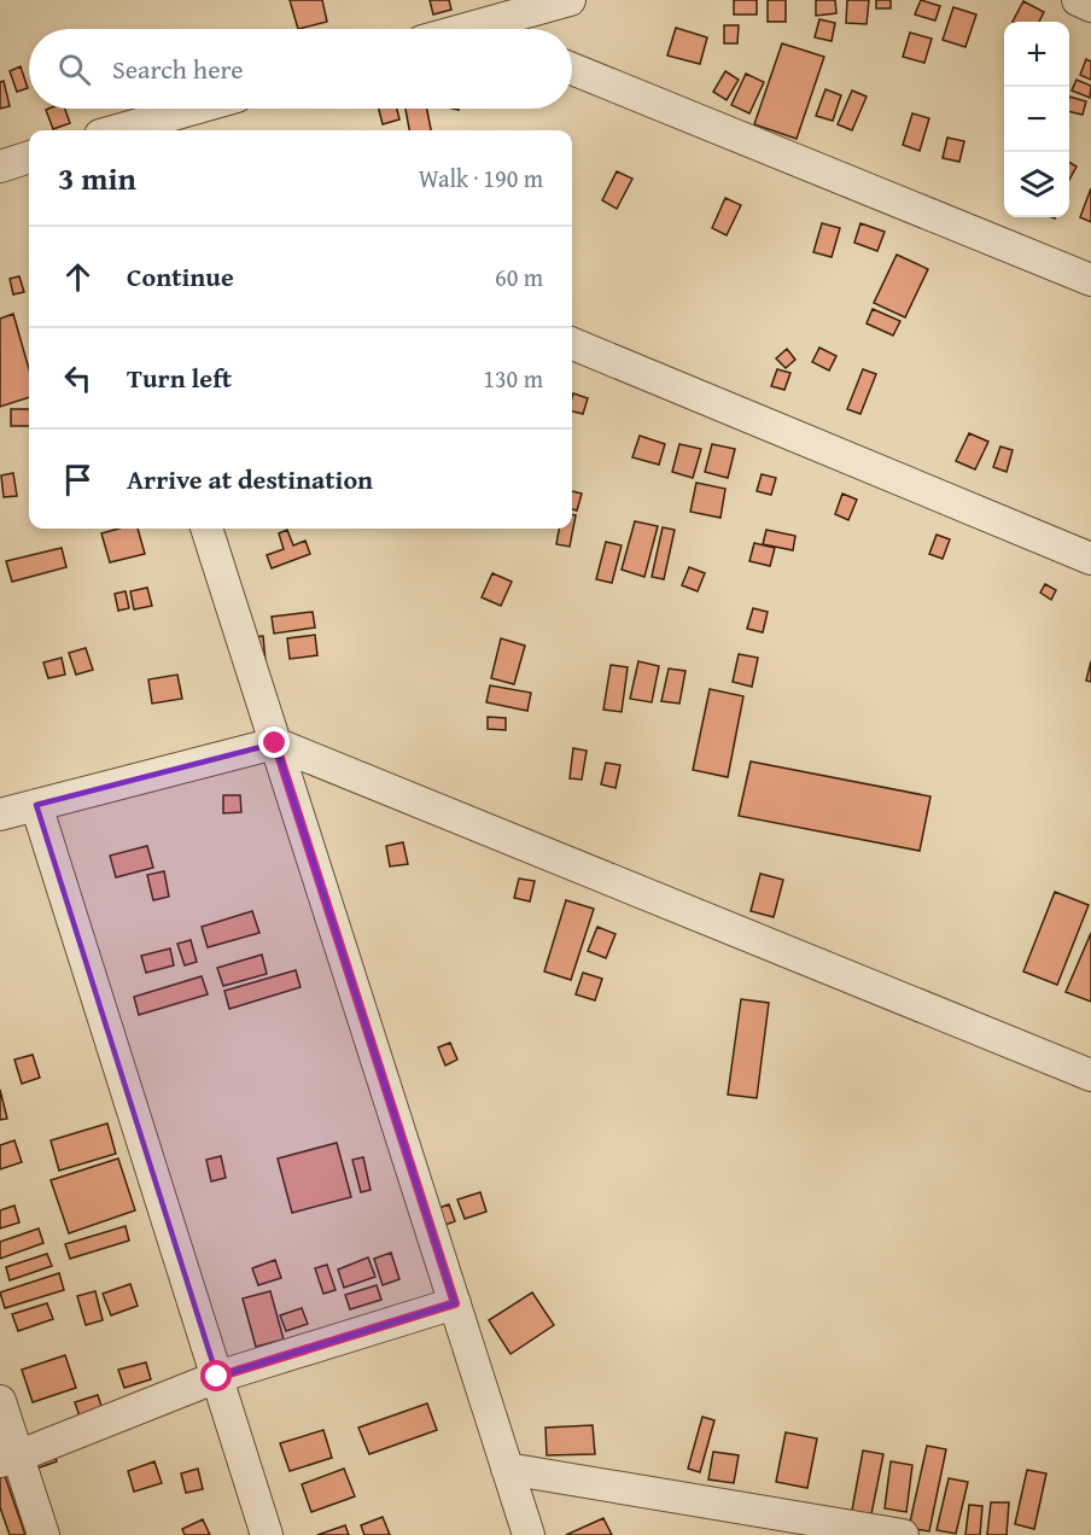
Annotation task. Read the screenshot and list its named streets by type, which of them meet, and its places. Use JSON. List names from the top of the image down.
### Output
{
  "page": {
    "map_buttons": ["+", "−"],
    "search": "Search here",
    "heading": ["3 min", "Walk · 190 m"],
    "list": [
      ["Continue", "60 m"],
      ["Turn left", "130 m"],
      "Arrive at destination"
    ]
  }
}
